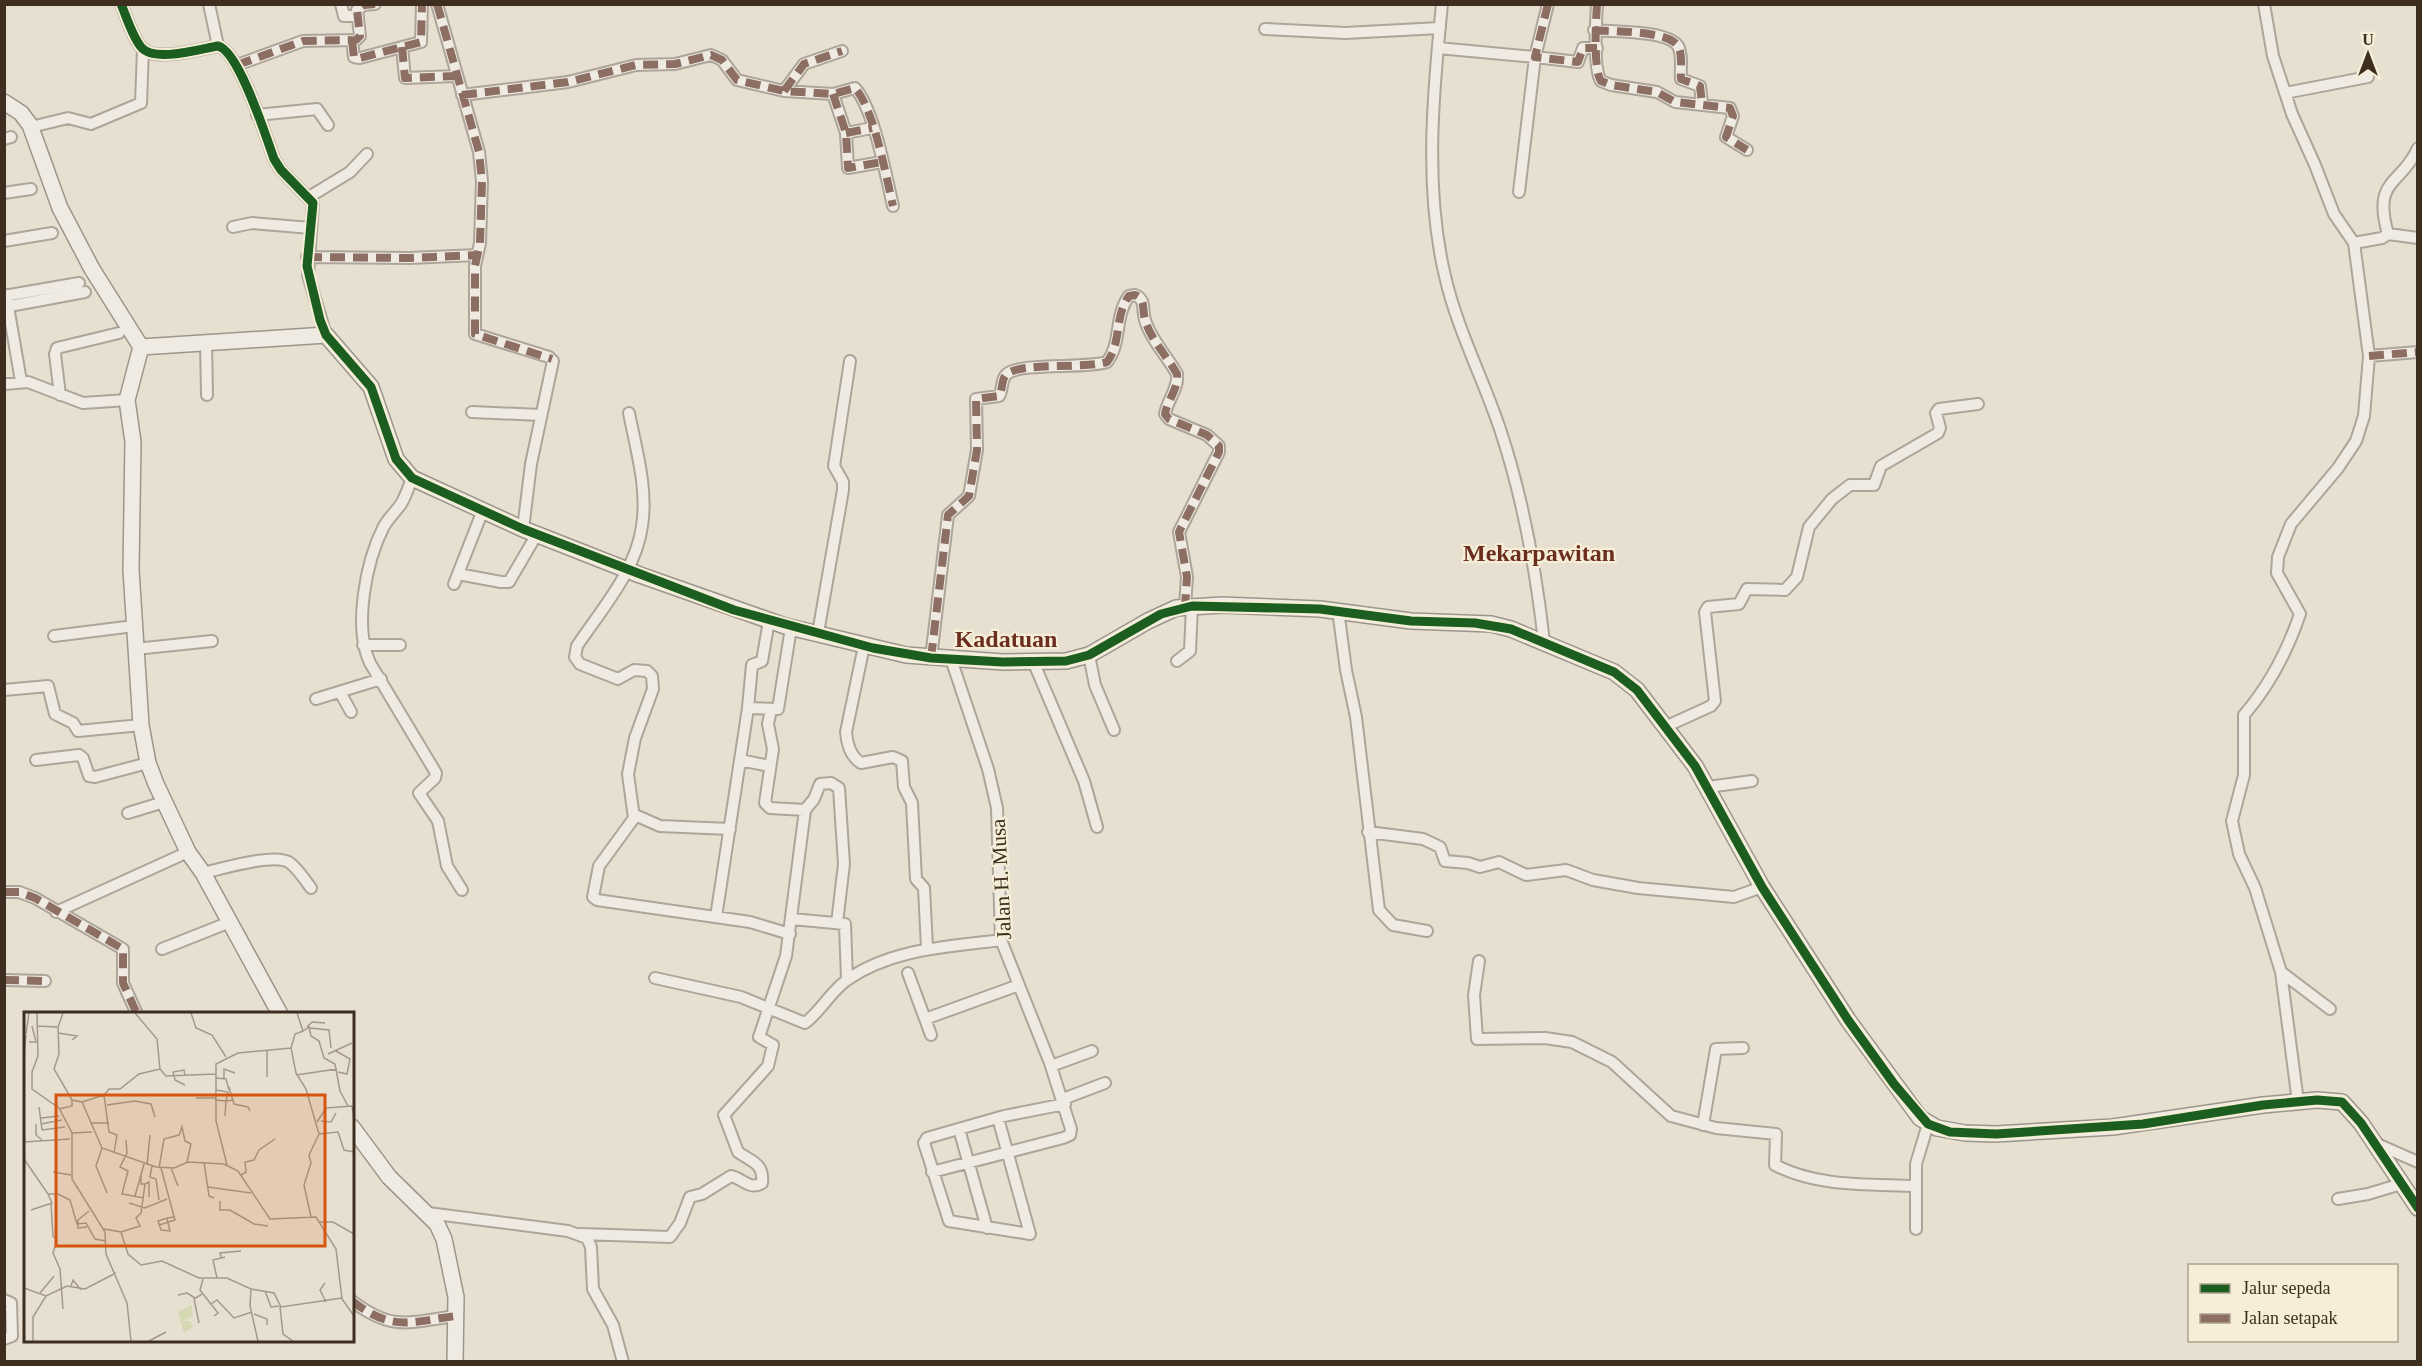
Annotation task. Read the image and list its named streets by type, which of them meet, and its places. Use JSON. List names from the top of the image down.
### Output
{
  "streets": {
    "street": ["Jalan H. Musa"]
  },
  "districts": ["Mekarpawitan", "Kadatuan"],
  "legend": ["Jalur sepeda", "Jalan setapak"],
  "north": "top"
}
